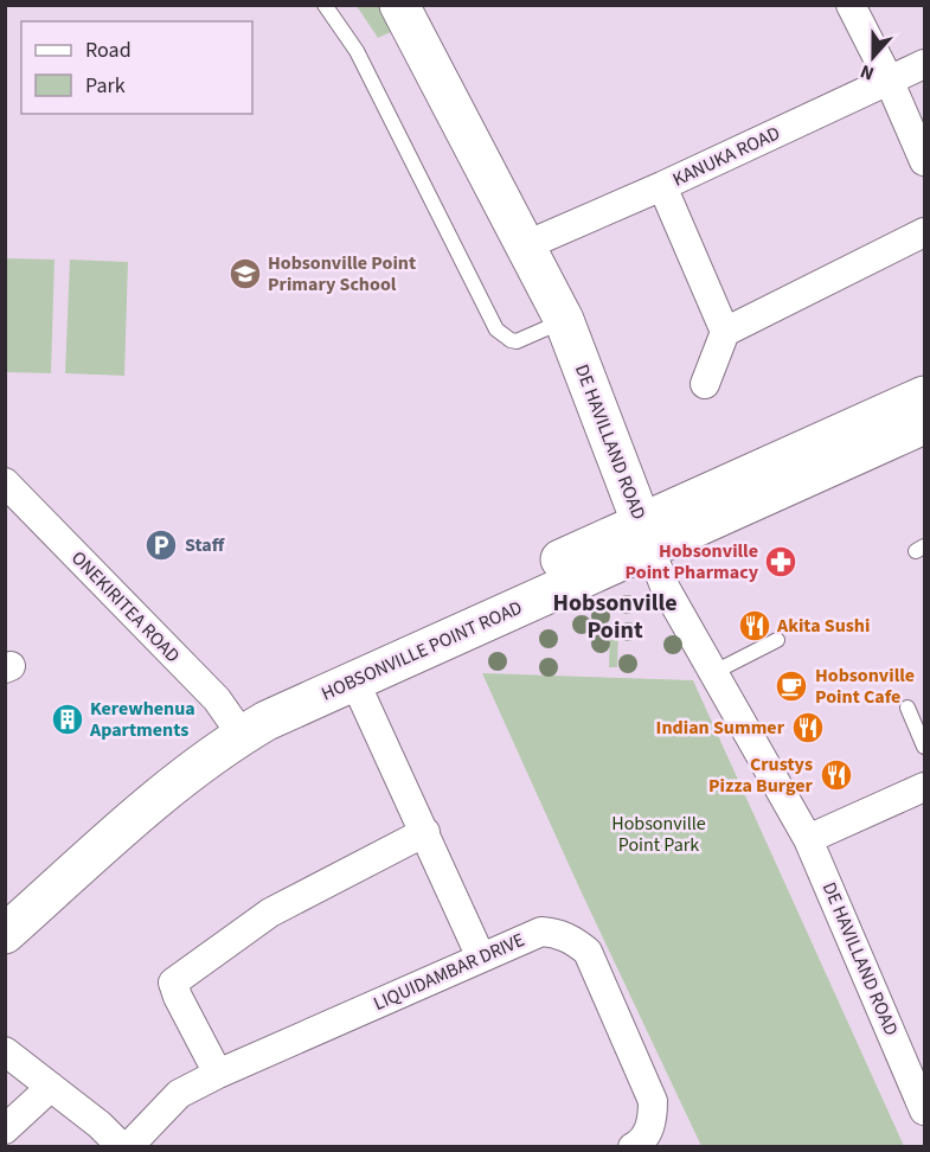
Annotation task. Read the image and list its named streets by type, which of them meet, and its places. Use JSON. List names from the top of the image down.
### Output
{
  "streets": {
    "street": [
      "KANUKA ROAD",
      "DE HAVILLAND ROAD",
      "ONEKIRITEA ROAD",
      "HOBSONVILLE POINT ROAD",
      "LIQUIDAMBAR DRIVE"
    ]
  },
  "crossings": [
    ["KANUKA ROAD", "DE HAVILLAND ROAD"],
    ["DE HAVILLAND ROAD", "HOBSONVILLE POINT ROAD"],
    ["ONEKIRITEA ROAD", "HOBSONVILLE POINT ROAD"]
  ],
  "districts": ["Hobsonville Point"],
  "parks": ["Hobsonville Point Park"],
  "places": {
    "school or university": ["Hobsonville Point Primary School"],
    "parking": ["Staff"],
    "pharmacy": ["Hobsonville Point Pharmacy"],
    "restaurant": ["Akita Sushi", "Indian Summer", "Crustys Pizza Burger"],
    "cafe": ["Hobsonville Point Cafe"],
    "building": ["Kerewhenua Apartments"]
  },
  "legend": ["Road", "Park"],
  "north": "bottom"
}
